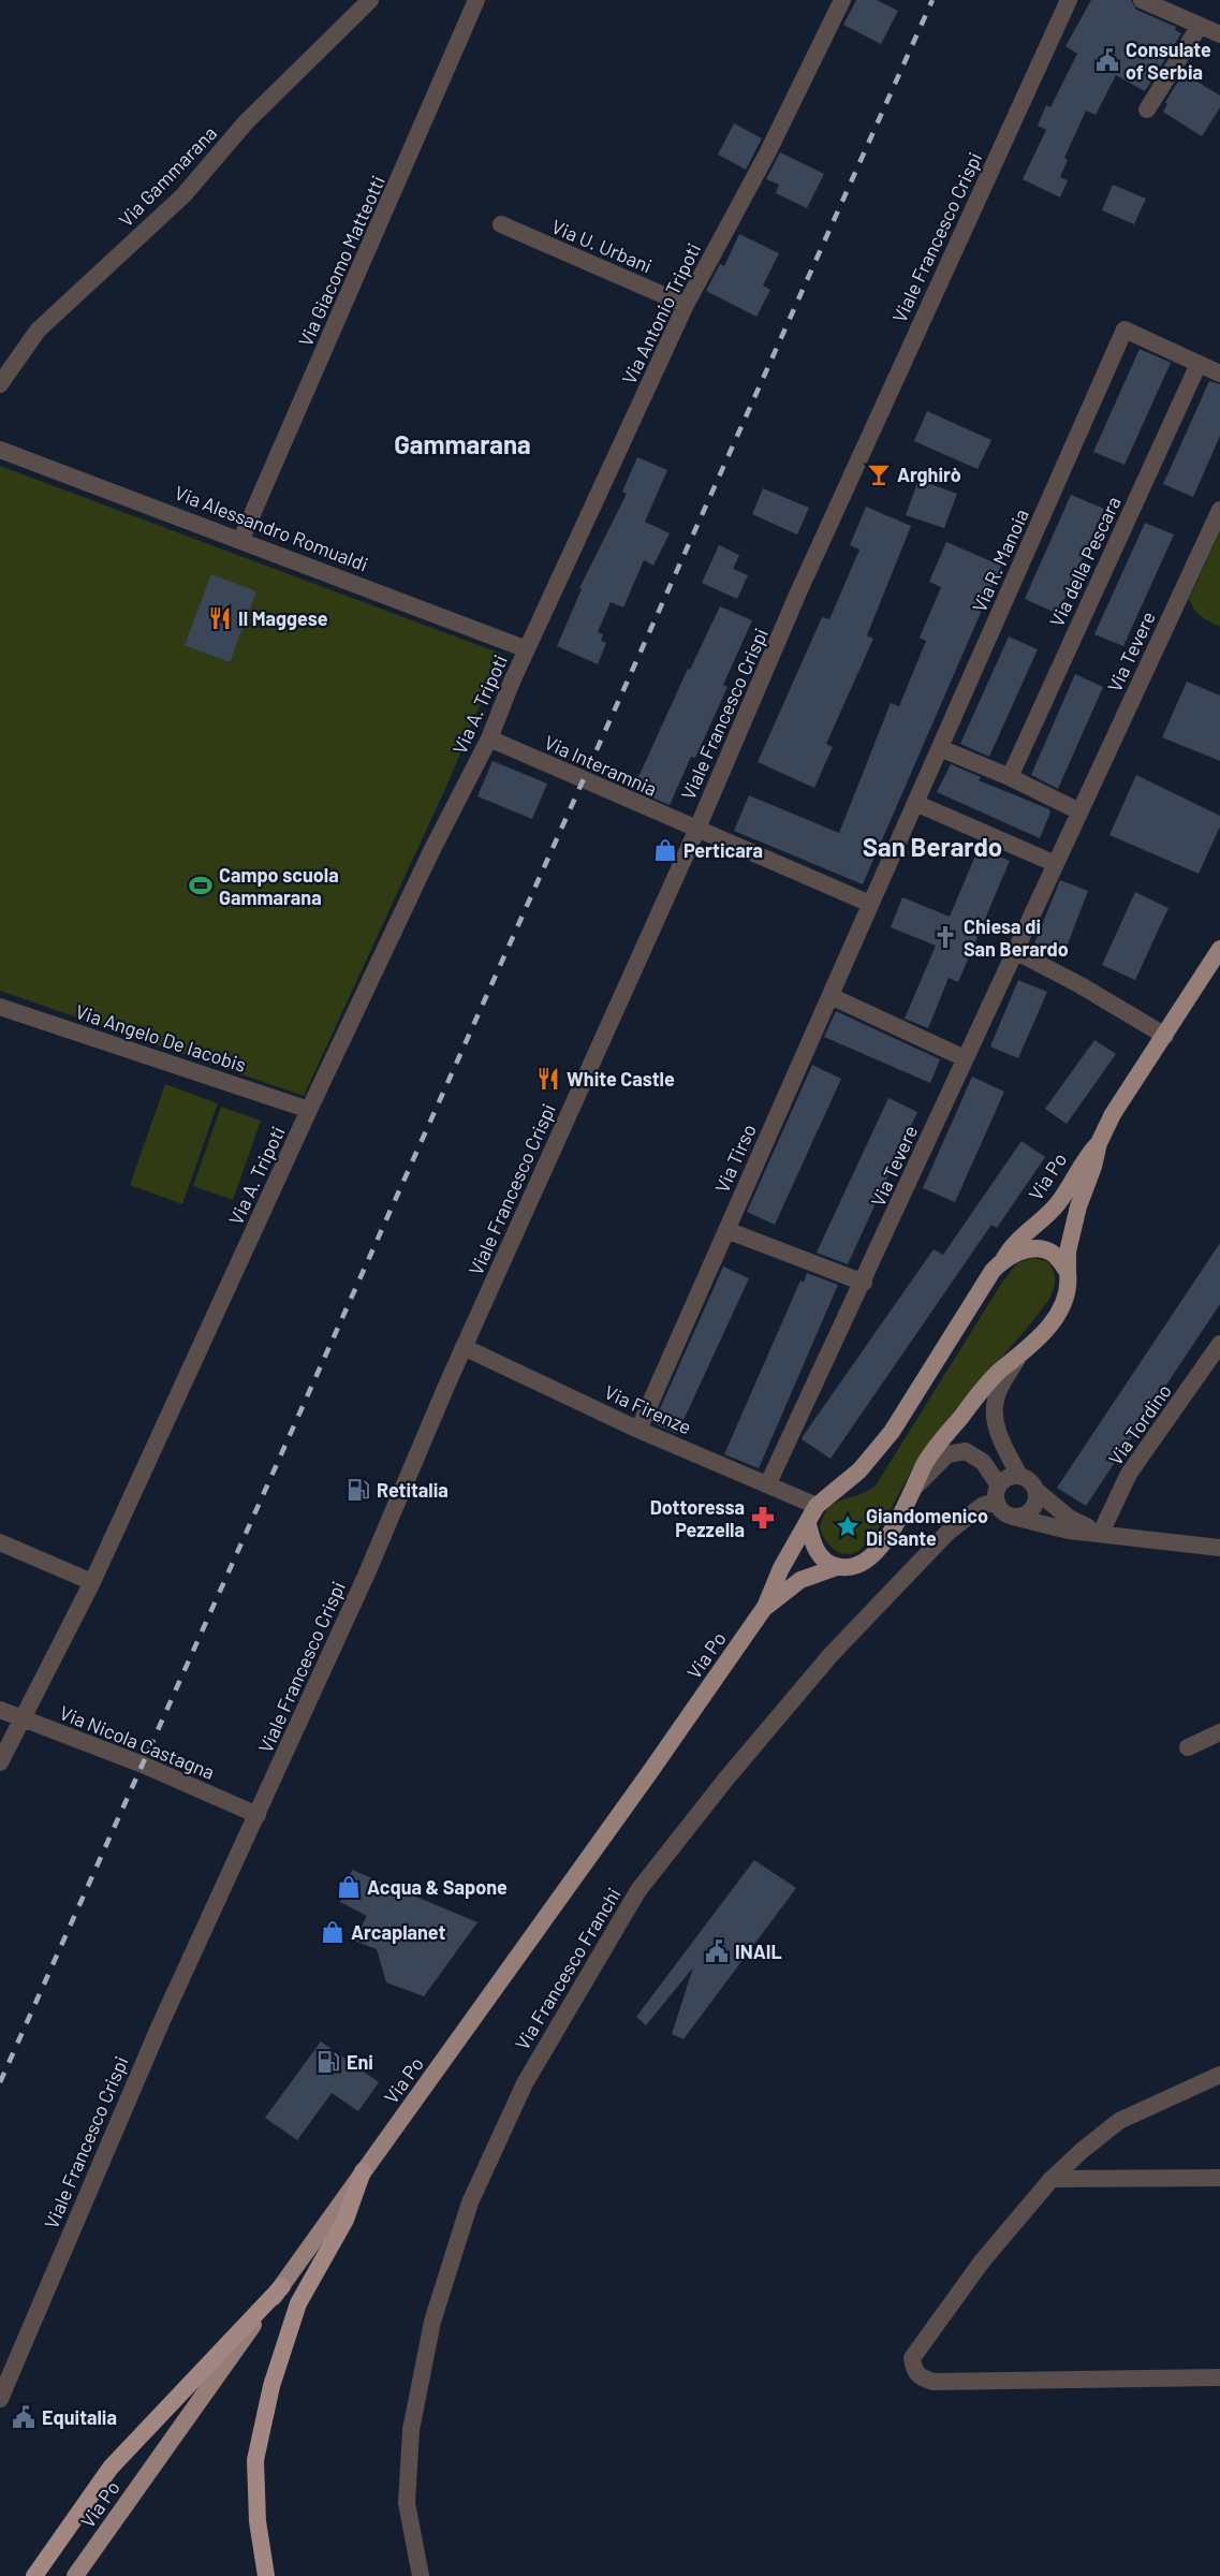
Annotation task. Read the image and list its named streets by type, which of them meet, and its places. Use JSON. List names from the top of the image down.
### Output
{
  "streets": {
    "main road": ["Via Po"],
    "street": [
      "Via Gammarana",
      "Viale Francesco Crispi",
      "Via U. Urbani",
      "Via Giacomo Matteotti",
      "Via Antonio Tripoti",
      "Via Alessandro Romualdi",
      "Via R. Manoia",
      "Via della Pescara",
      "Via Tevere",
      "Via A. Tripoti",
      "Via Interamnia",
      "Via Angelo De Iacobis",
      "Via Tirso",
      "Via Firenze",
      "Via Tordino",
      "Via Nicola Castagna",
      "Via Francesco Franchi"
    ]
  },
  "crossings": [
    ["Viale Francesco Crispi", "Via Interamnia"],
    ["Viale Francesco Crispi", "Via Firenze"],
    ["Viale Francesco Crispi", "Via Nicola Castagna"],
    ["Via U. Urbani", "Via Antonio Tripoti"],
    ["Via Giacomo Matteotti", "Via Alessandro Romualdi"],
    ["Via Antonio Tripoti", "Via Alessandro Romualdi"],
    ["Via Antonio Tripoti", "Via A. Tripoti"],
    ["Via Alessandro Romualdi", "Via A. Tripoti"],
    ["Via R. Manoia", "Via della Pescara"],
    ["Via R. Manoia", "Via Interamnia"],
    ["Via R. Manoia", "Via Tirso"],
    ["Via Tevere", "Via Firenze"],
    ["Via A. Tripoti", "Via Interamnia"],
    ["Via A. Tripoti", "Via Angelo De Iacobis"],
    ["Via A. Tripoti", "Via Nicola Castagna"],
    ["Via Interamnia", "Via Tirso"],
    ["Via Tirso", "Via Firenze"],
    ["Via Po", "Via Firenze"]
  ],
  "districts": ["Gammarana", "San Berardo"],
  "places": {
    "public building": ["Consulate of Serbia", "INAIL", "Equitalia"],
    "bar": ["Arghirò"],
    "restaurant": ["Il Maggese", "White Castle"],
    "shop": ["Perticara", "Acqua & Sapone", "Arcaplanet"],
    "sports": ["Campo scuola Gammarana"],
    "church": ["Chiesa di San Berardo"],
    "fuel station": ["Retitalia", "Eni"],
    "pharmacy": ["Dottoressa Pezzella"],
    "place": ["Giandomenico Di Sante"]
  }
}
